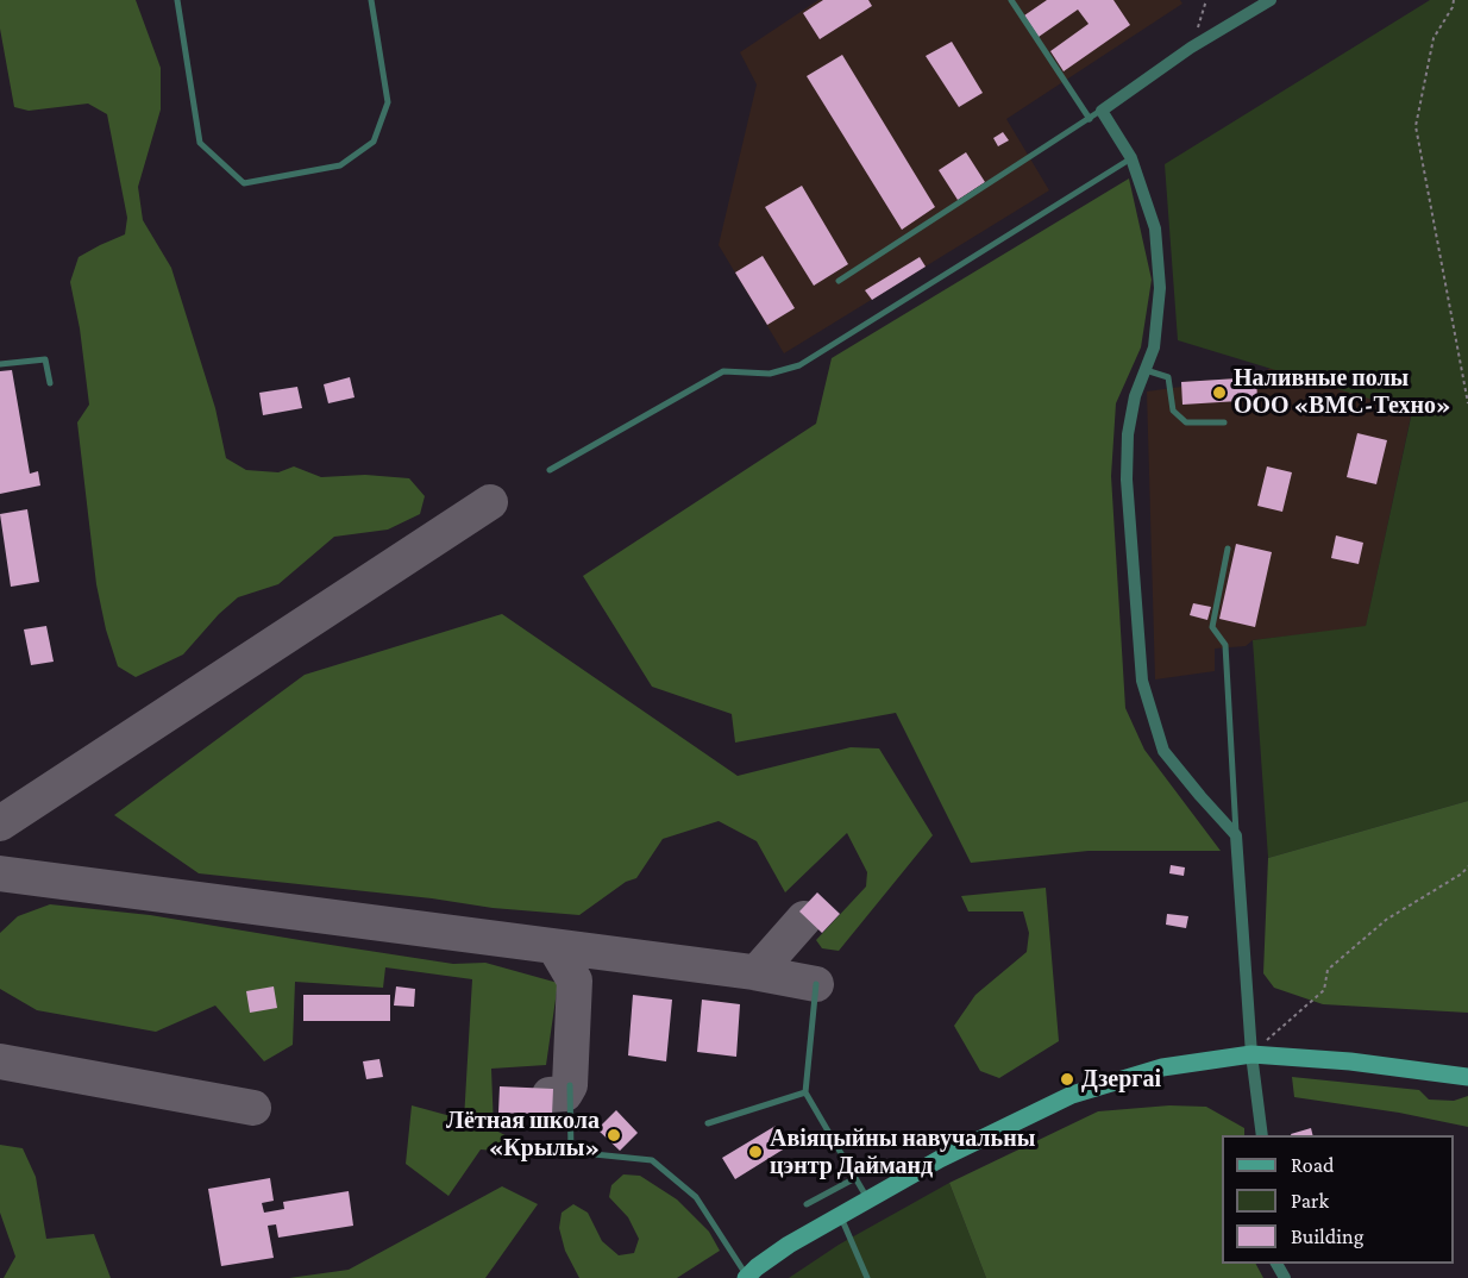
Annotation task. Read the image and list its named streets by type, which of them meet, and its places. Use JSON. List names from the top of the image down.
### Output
{
  "places": [
    "Наливные полы ООО «ВМС-Техно»",
    "Дзергаі",
    "Лётная школа «Крылы»",
    "Авіяцыйны навучальны цэнтр Дайманд"
  ],
  "legend": ["Road", "Park", "Building"]
}
